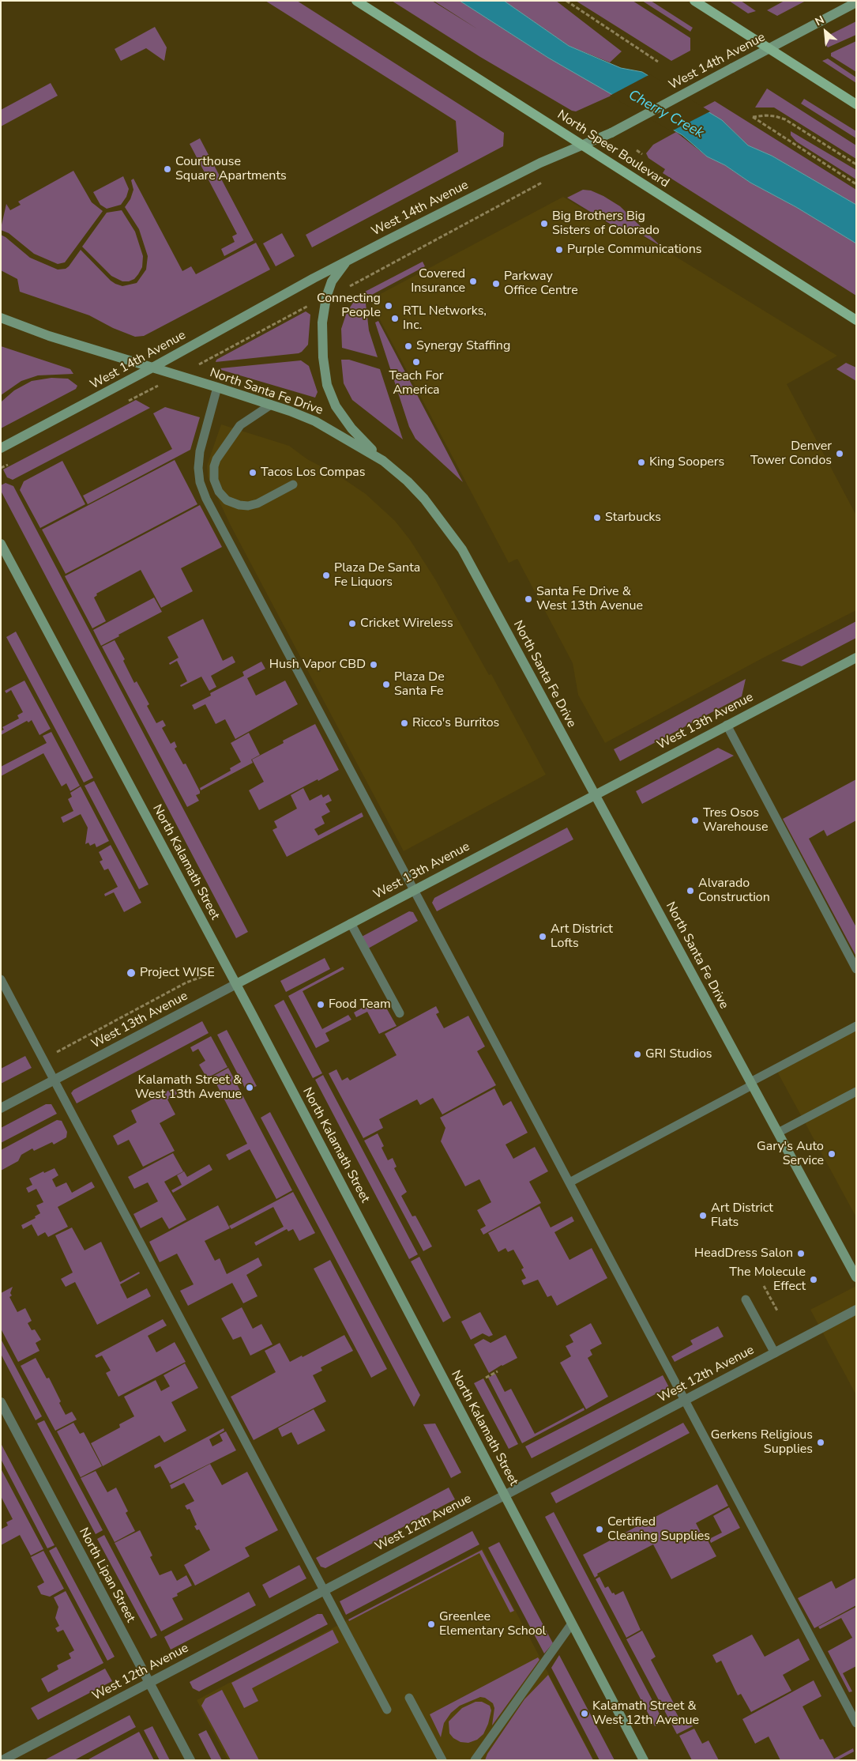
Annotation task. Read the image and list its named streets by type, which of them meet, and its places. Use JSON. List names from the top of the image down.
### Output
{
  "streets": {
    "main road": [
      "West 14th Avenue",
      "North Speer Boulevard",
      "North Santa Fe Drive",
      "West 13th Avenue",
      "North Kalamath Street"
    ],
    "street": ["West 12th Avenue", "North Lipan Street"]
  },
  "crossings": [
    ["West 14th Avenue", "North Speer Boulevard"],
    ["West 14th Avenue", "North Santa Fe Drive"],
    ["North Santa Fe Drive", "West 13th Avenue"],
    ["West 13th Avenue", "North Kalamath Street"],
    ["North Kalamath Street", "West 12th Avenue"],
    ["West 12th Avenue", "North Lipan Street"]
  ],
  "water": ["Cherry Creek"],
  "places": [
    "Courthouse Square Apartments",
    "Big Brothers Big Sisters of Colorado",
    "Purple Communications",
    "Covered Insurance",
    "Parkway Office Centre",
    "Connecting People",
    "RTL Networks, Inc.",
    "Synergy Staffing",
    "Teach For America",
    "Denver Tower Condos",
    "King Soopers",
    "Tacos Los Compas",
    "Starbucks",
    "Plaza De Santa Fe Liquors",
    "Santa Fe Drive & West 13th Avenue",
    "Cricket Wireless",
    "Hush Vapor CBD",
    "Plaza De Santa Fe",
    "Ricco's Burritos",
    "Tres Osos Warehouse",
    "Alvarado Construction",
    "Art District Lofts",
    "Project WISE",
    "Food Team",
    "GRI Studios",
    "Kalamath Street & West 13th Avenue",
    "Gary's Auto Service",
    "Art District Flats",
    "HeadDress Salon",
    "The Molecule Effect",
    "Gerkens Religious Supplies",
    "Certified Cleaning Supplies",
    "Greenlee Elementary School",
    "Kalamath Street & West 12th Avenue"
  ],
  "north": "top left"
}
